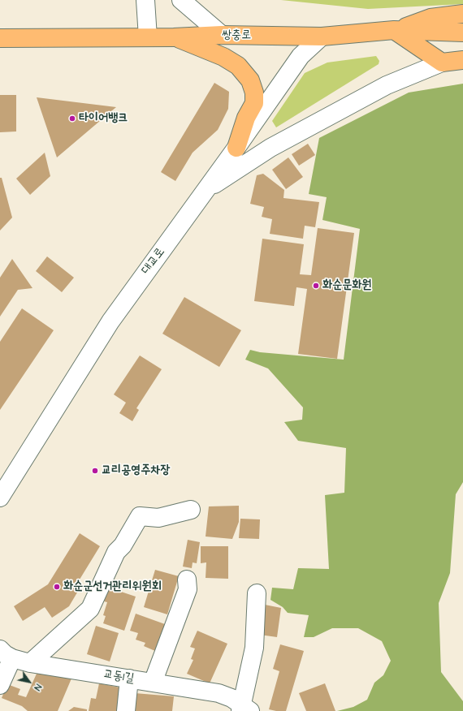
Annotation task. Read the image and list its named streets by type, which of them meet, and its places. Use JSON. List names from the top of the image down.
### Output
{
  "streets": {
    "main road": ["쌍충로"],
    "street": ["대교로", "교동1길"]
  },
  "crossings": [
    ["쌍충로", "대교로"]
  ],
  "places": [
    "타이어뱅크",
    "화순문화원",
    "교리공영주차장",
    "화순군선거관리위원회"
  ],
  "north": "bottom right"
}
